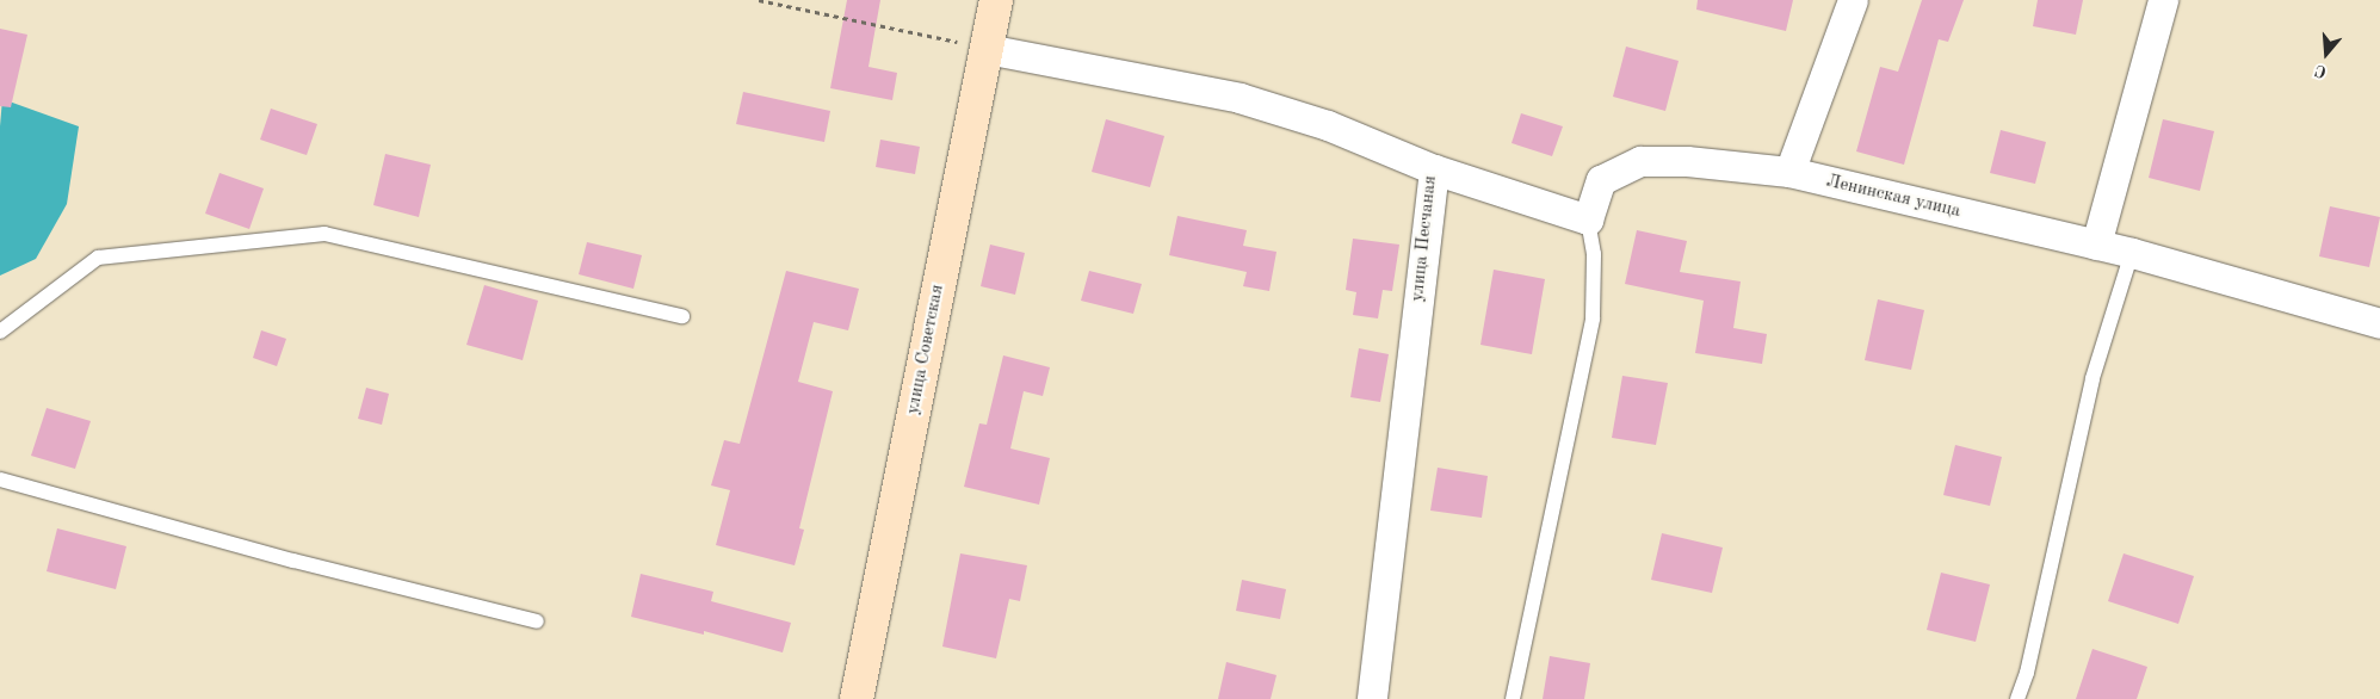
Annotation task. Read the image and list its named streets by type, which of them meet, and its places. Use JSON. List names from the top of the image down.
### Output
{
  "streets": {
    "street": ["Ленинская улица", "улица Песчаная", "улица Советская"]
  },
  "crossings": [
    ["улица Песчаная", "улица Советская"]
  ],
  "north": "bottom"
}
